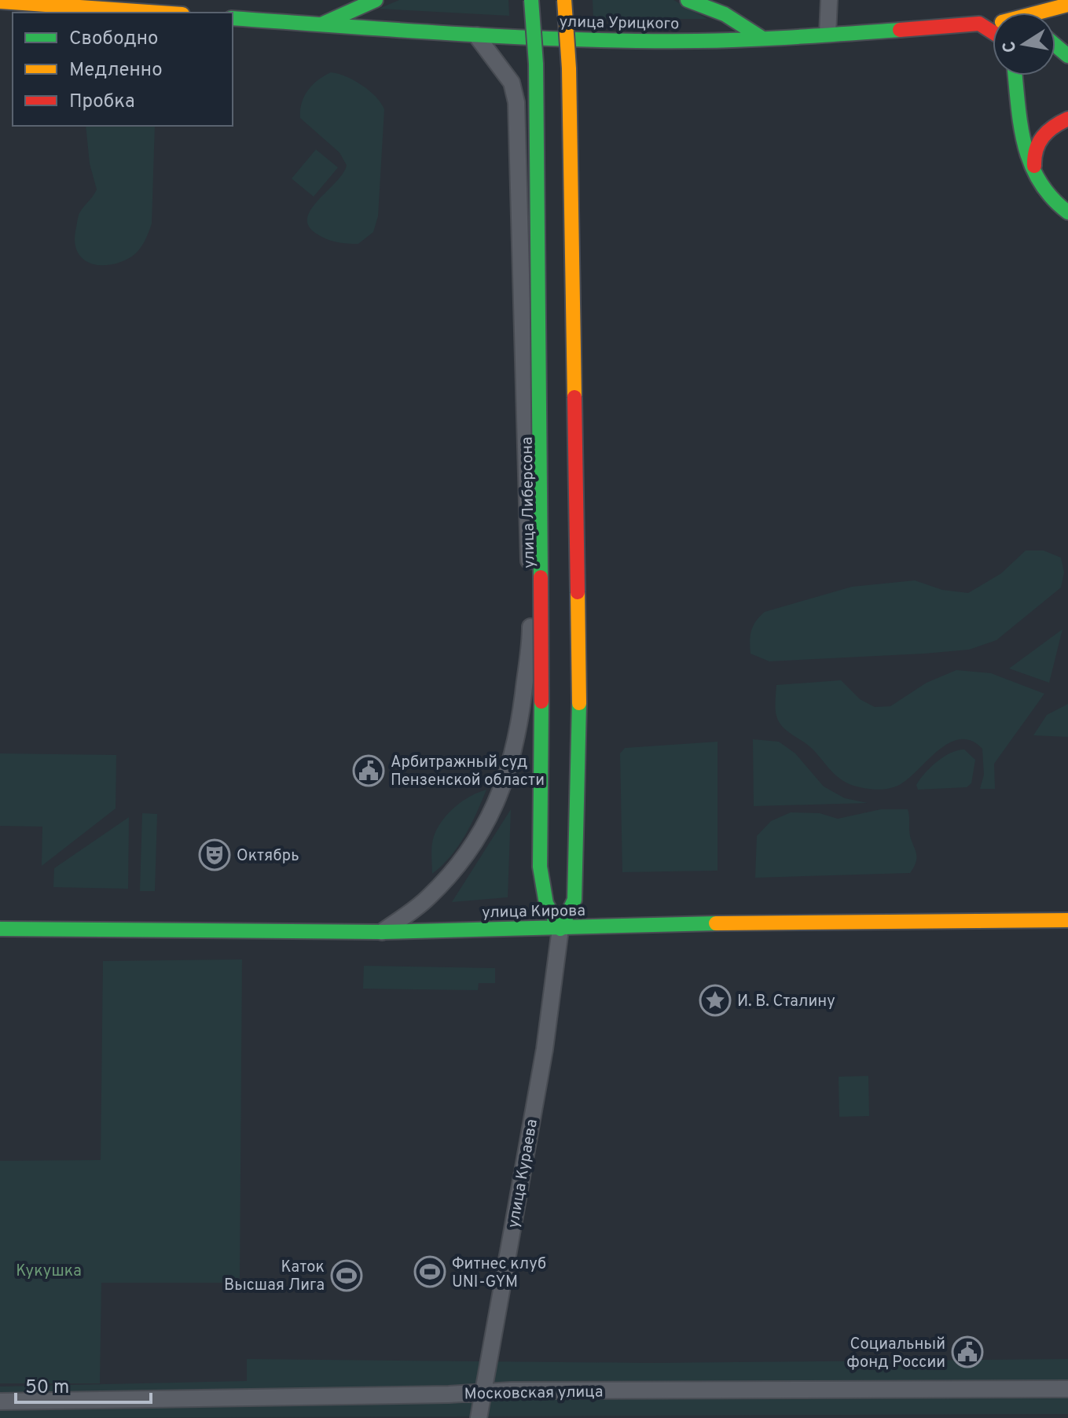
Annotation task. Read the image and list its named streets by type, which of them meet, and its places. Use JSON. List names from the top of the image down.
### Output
{
  "streets": {
    "main road": ["улица Урицкого", "улица Кирова"],
    "street": ["улица Либерсона", "улица Кураева", "Московская улица"]
  },
  "crossings": [
    ["улица Урицкого", "улица Либерсона"],
    ["улица Либерсона", "улица Кирова"],
    ["улица Кирова", "улица Кураева"],
    ["улица Кураева", "Московская улица"]
  ],
  "parks": ["Кукушка"],
  "places": {
    "public building": ["Арбитражный суд Пензенской области", "Социальный фонд России"],
    "theatre": ["Октябрь"],
    "place": ["И. В. Сталину"],
    "sports": ["Фитнес клуб UNI-GYM", "Каток Высшая Лига"]
  },
  "legend": ["Свободно", "Медленно", "Пробка"],
  "scale_bar": "50 m",
  "north": "left"
}
